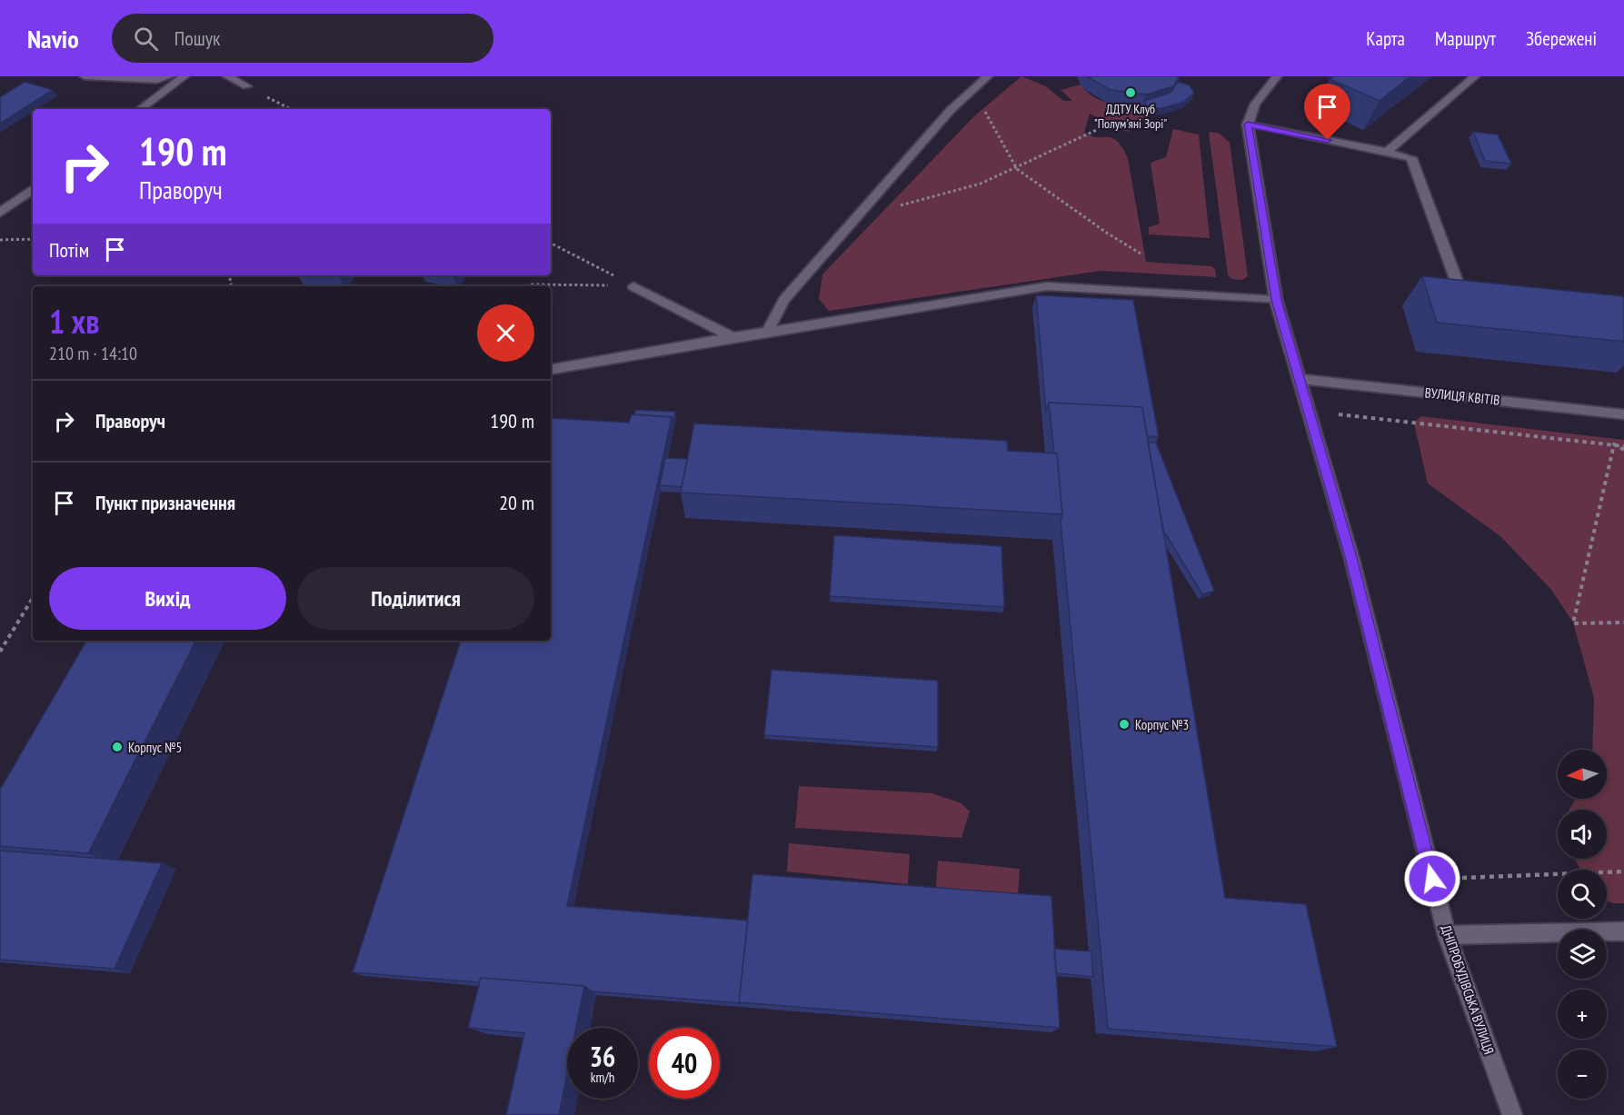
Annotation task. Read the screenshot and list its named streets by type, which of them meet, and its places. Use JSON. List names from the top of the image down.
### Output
{
  "streets": {
    "street": ["ВУЛИЦЯ КВІТІВ", "ДНІПРОБУДІВСЬКА ВУЛИЦЯ"]
  },
  "crossings": [
    ["ВУЛИЦЯ КВІТІВ", "ДНІПРОБУДІВСЬКА ВУЛИЦЯ"]
  ],
  "places": ["ДДТУ Клуб \"Полум'яні Зорі\"", "Корпус №3", "Корпус №5"],
  "north": "left",
  "page": {
    "header": "Navio",
    "search": "Пошук",
    "nav": ["Карта", "Маршрут", "Збережені"],
    "turn": ["190 m", "Праворуч"],
    "then": "Потім",
    "heading": ["1 хв", "210 m · 14:10"],
    "list": [
      {
        "name": "Праворуч",
        "value": "190 m"
      },
      {
        "name": "Пункт призначення",
        "value": "20 m"
      }
    ],
    "buttons": ["Вихід", "Поділитися"],
    "map_buttons": ["+", "−"],
    "speed": "36 km/h",
    "limit": "40"
  }
}
